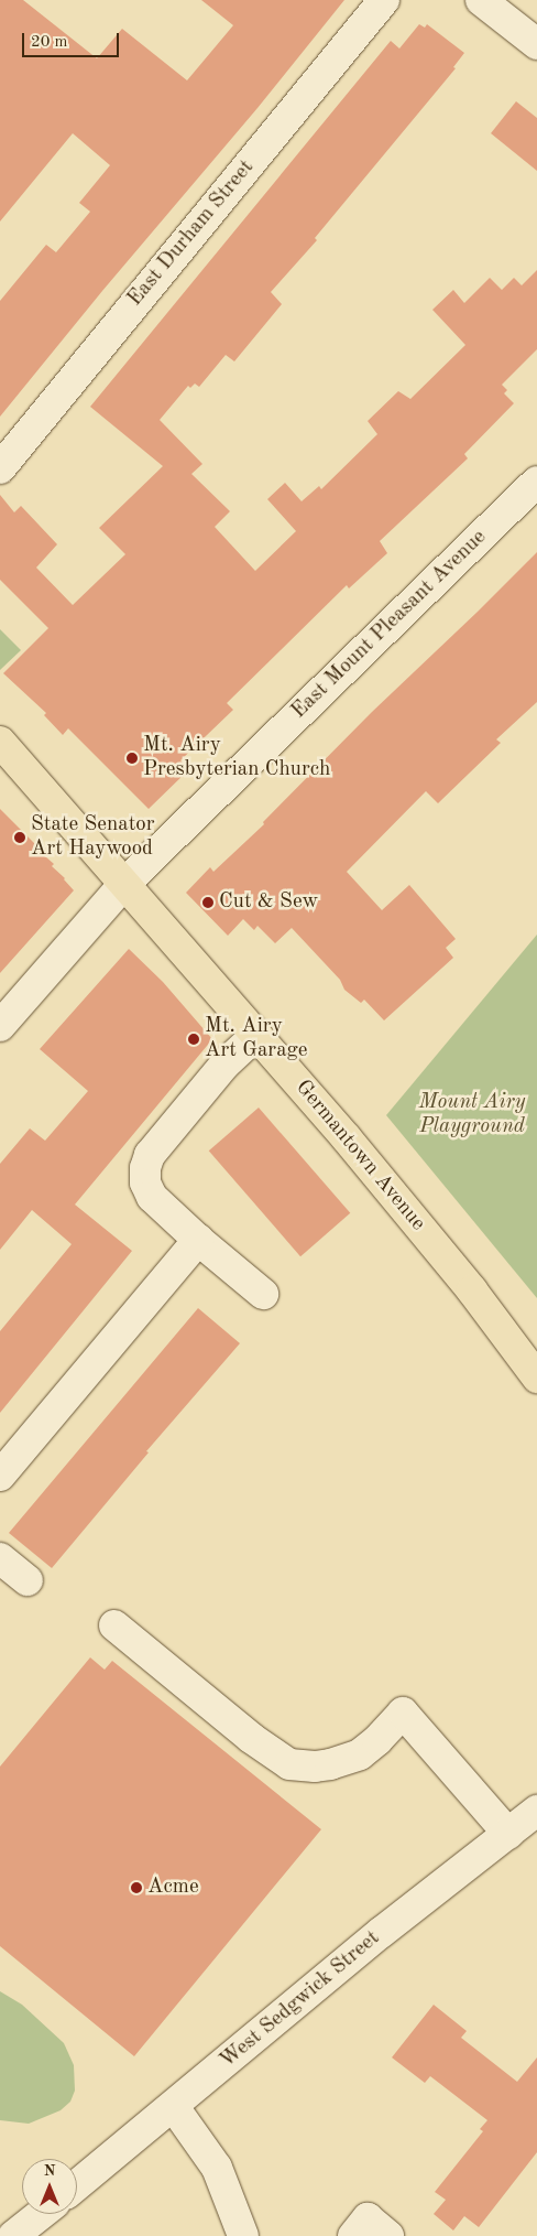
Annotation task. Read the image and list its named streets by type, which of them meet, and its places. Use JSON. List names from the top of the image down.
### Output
{
  "streets": {
    "main road": ["Germantown Avenue"],
    "street": ["East Durham Street", "East Mount Pleasant Avenue", "West Sedgwick Street"]
  },
  "crossings": [
    ["East Mount Pleasant Avenue", "Germantown Avenue"]
  ],
  "parks": ["Mount Airy Playground"],
  "places": [
    "Mt. Airy Presbyterian Church",
    "State Senator Art Haywood",
    "Cut & Sew",
    "Mt. Airy Art Garage",
    "Acme"
  ],
  "scale_bar": "20 m",
  "north": "top"
}
